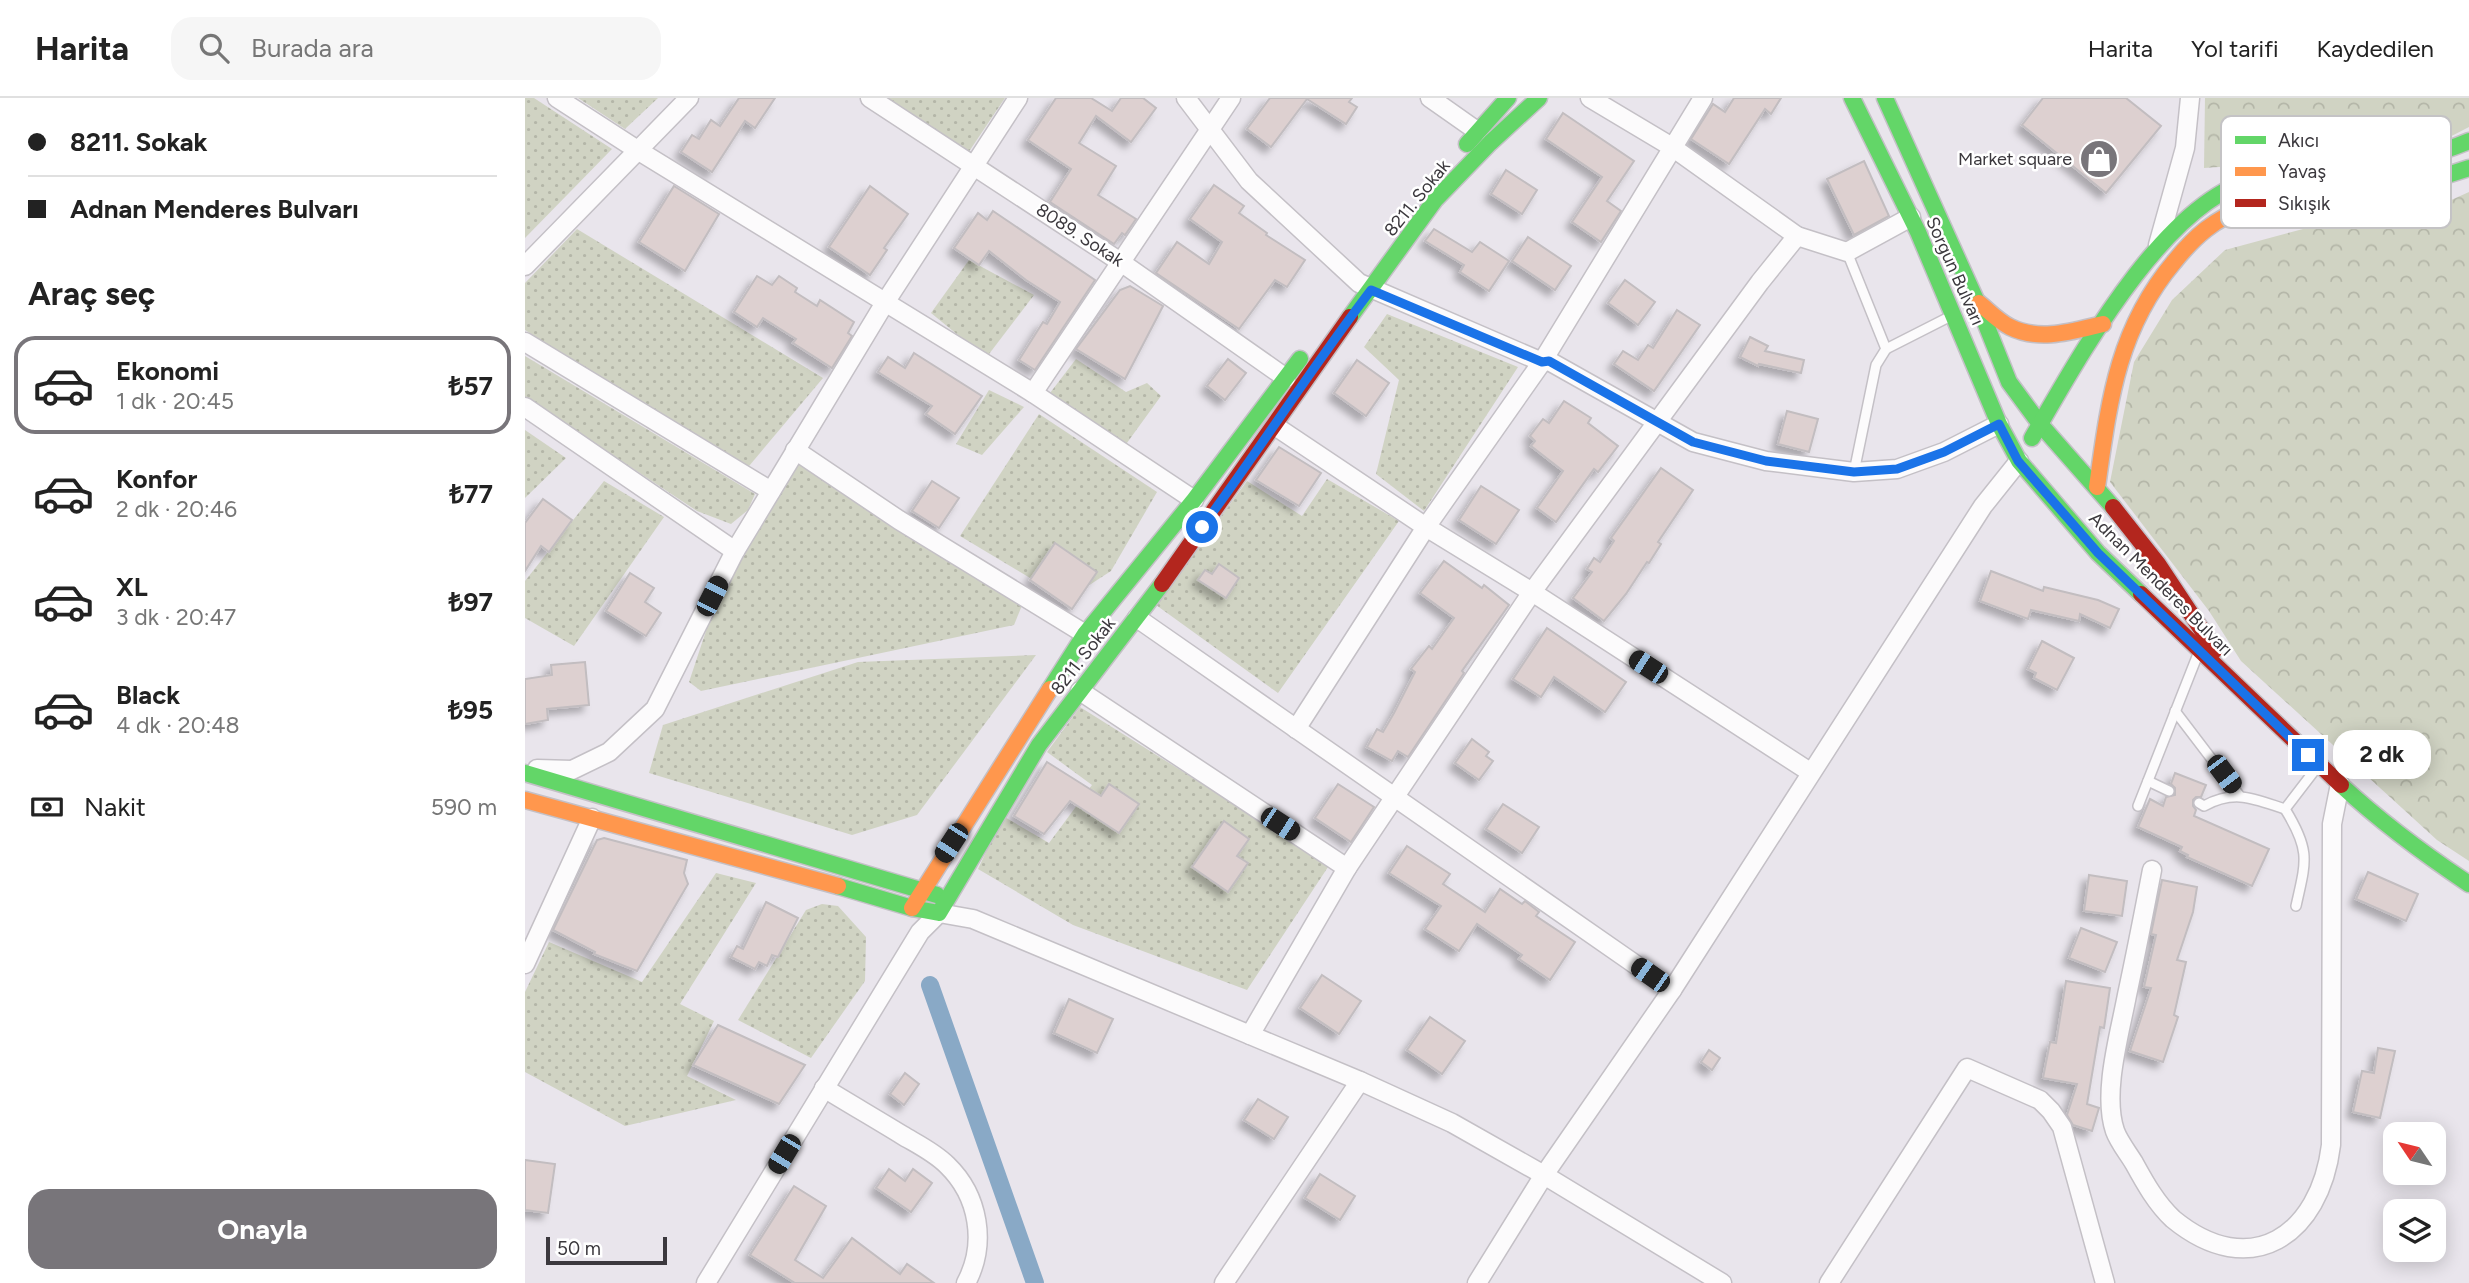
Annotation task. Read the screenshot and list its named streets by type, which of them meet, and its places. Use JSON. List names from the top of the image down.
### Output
{
  "streets": {
    "main road": ["8211. Sokak", "Sorgun Bulvarı", "Adnan Menderes Bulvarı"],
    "street": ["8089. Sokak"]
  },
  "crossings": [
    ["Sorgun Bulvarı", "Adnan Menderes Bulvarı"]
  ],
  "places": {
    "shop": ["Market square"]
  },
  "legend": ["Akıcı", "Yavaş", "Sıkışık"],
  "scale_bar": "50 m",
  "north": "top left",
  "page": {
    "header": "Harita",
    "search": "Burada ara",
    "nav": ["Harita", "Yol tarifi", "Kaydedilen"],
    "banner": ["8211. Sokak", "Adnan Menderes Bulvarı"],
    "heading": "Araç seç",
    "list": [
      {
        "name": "Ekonomi",
        "note": "1 dk · 20:45",
        "value": "₺57"
      },
      {
        "name": "Konfor",
        "note": "2 dk · 20:46",
        "value": "₺77"
      },
      {
        "name": "XL",
        "note": "3 dk · 20:47",
        "value": "₺97"
      },
      {
        "name": "Black",
        "note": "4 dk · 20:48",
        "value": "₺95"
      }
    ],
    "bubble": "2 dk",
    "pay": ["Nakit", "590 m"],
    "buttons": "Onayla",
    "scale": "50 m"
  }
}
